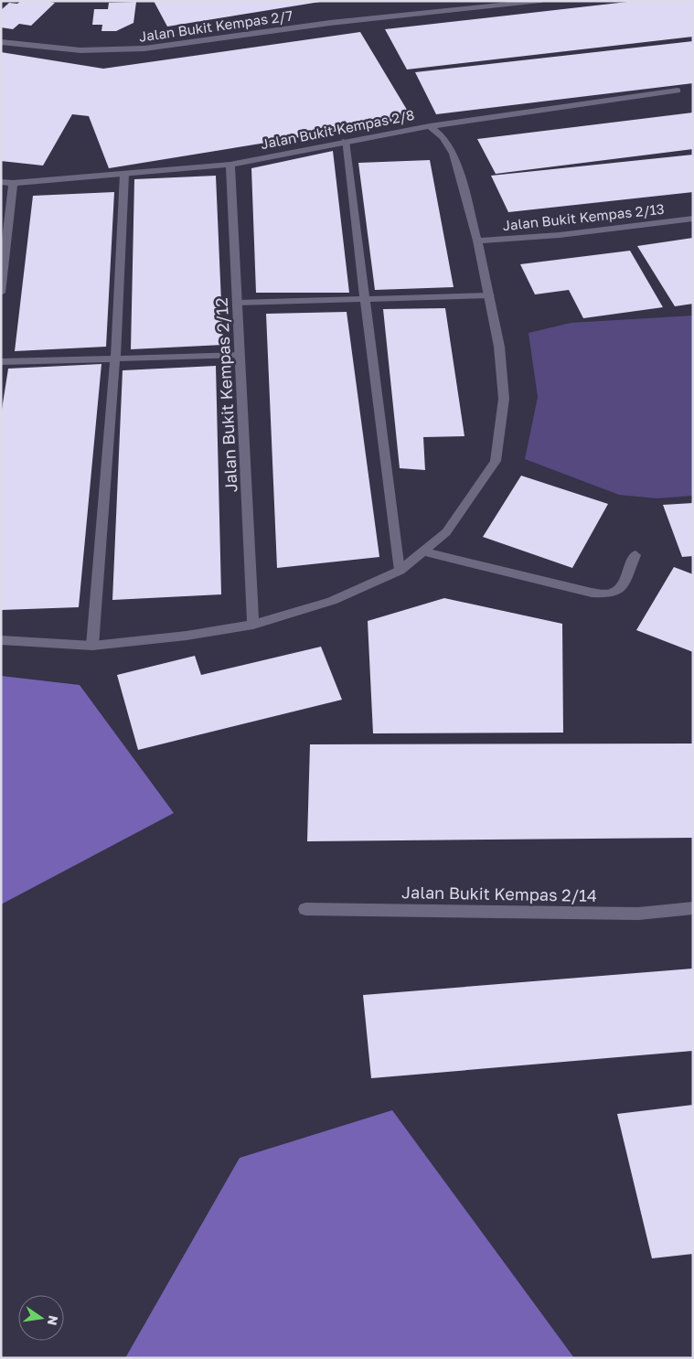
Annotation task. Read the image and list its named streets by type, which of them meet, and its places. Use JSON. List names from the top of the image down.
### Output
{
  "streets": {
    "street": [
      "Jalan Bukit Kempas 2/7",
      "Jalan Bukit Kempas 2/8",
      "Jalan Bukit Kempas 2/13",
      "Jalan Bukit Kempas 2/12",
      "Jalan Bukit Kempas 2/14"
    ]
  },
  "crossings": [
    ["Jalan Bukit Kempas 2/8", "Jalan Bukit Kempas 2/12"]
  ],
  "north": "right"
}
